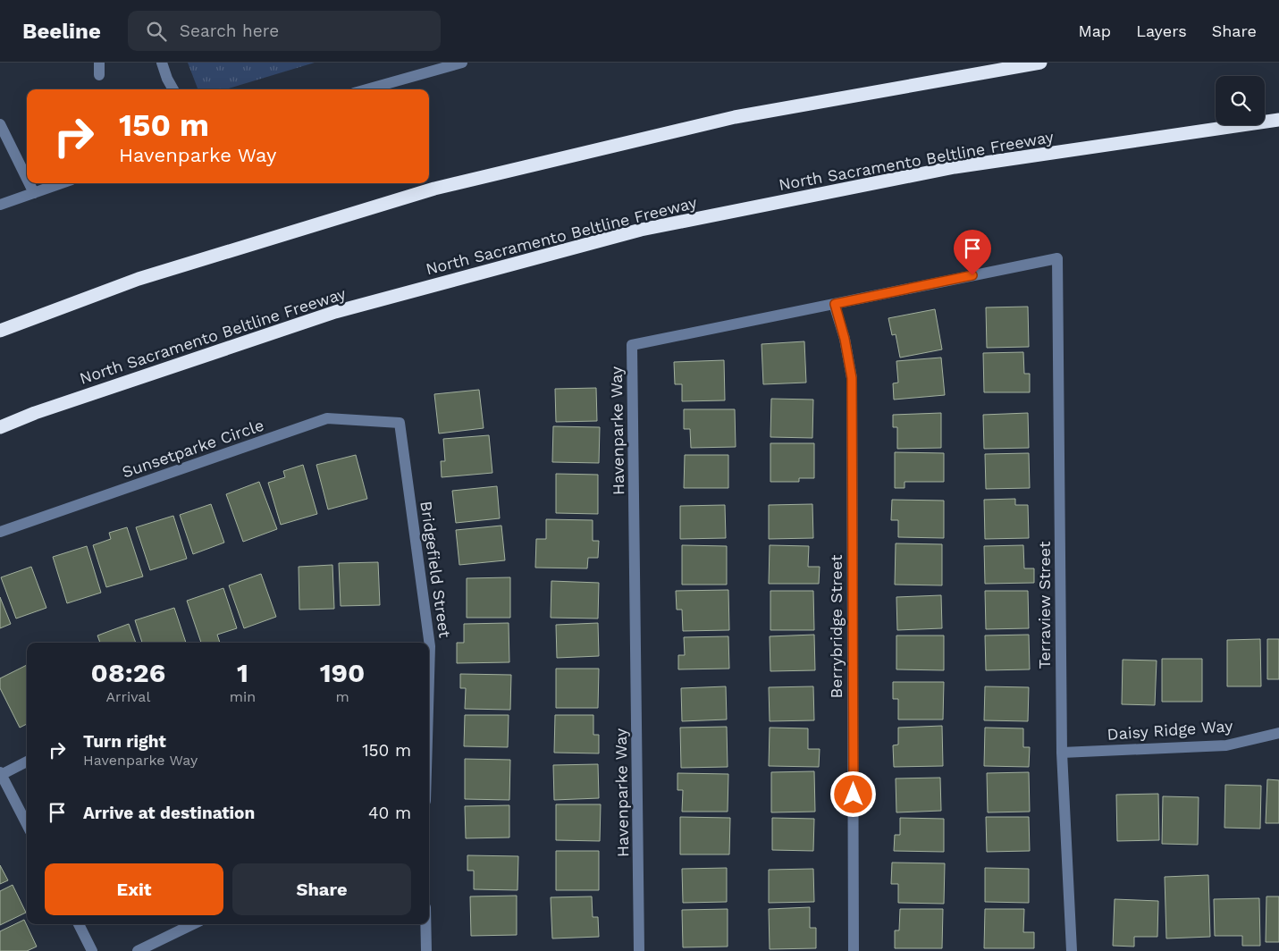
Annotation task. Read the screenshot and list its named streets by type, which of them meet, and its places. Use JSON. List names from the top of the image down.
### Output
{
  "streets": {
    "highway": ["North Sacramento Beltline Freeway"],
    "street": [
      "Havenparke Way",
      "Sunsetparke Circle",
      "Bridgefield Street",
      "Terraview Street",
      "Berrybridge Street",
      "Daisy Ridge Way"
    ]
  },
  "crossings": [
    ["Havenparke Way", "Terraview Street"],
    ["Havenparke Way", "Berrybridge Street"],
    ["Sunsetparke Circle", "Bridgefield Street"],
    ["Terraview Street", "Daisy Ridge Way"]
  ],
  "page": {
    "header": "Beeline",
    "search": "Search here",
    "nav": ["Map", "Layers", "Share"],
    "turn": ["150 m", "Havenparke Way"],
    "eta": [
      "08:26",
      "Arrival",
      "1",
      "min",
      "190",
      "m"
    ],
    "list": [
      {
        "name": "Turn right",
        "note": "Havenparke Way",
        "value": "150 m"
      },
      {
        "name": "Arrive at destination",
        "value": "40 m"
      }
    ],
    "buttons": ["Exit", "Share"]
  }
}
